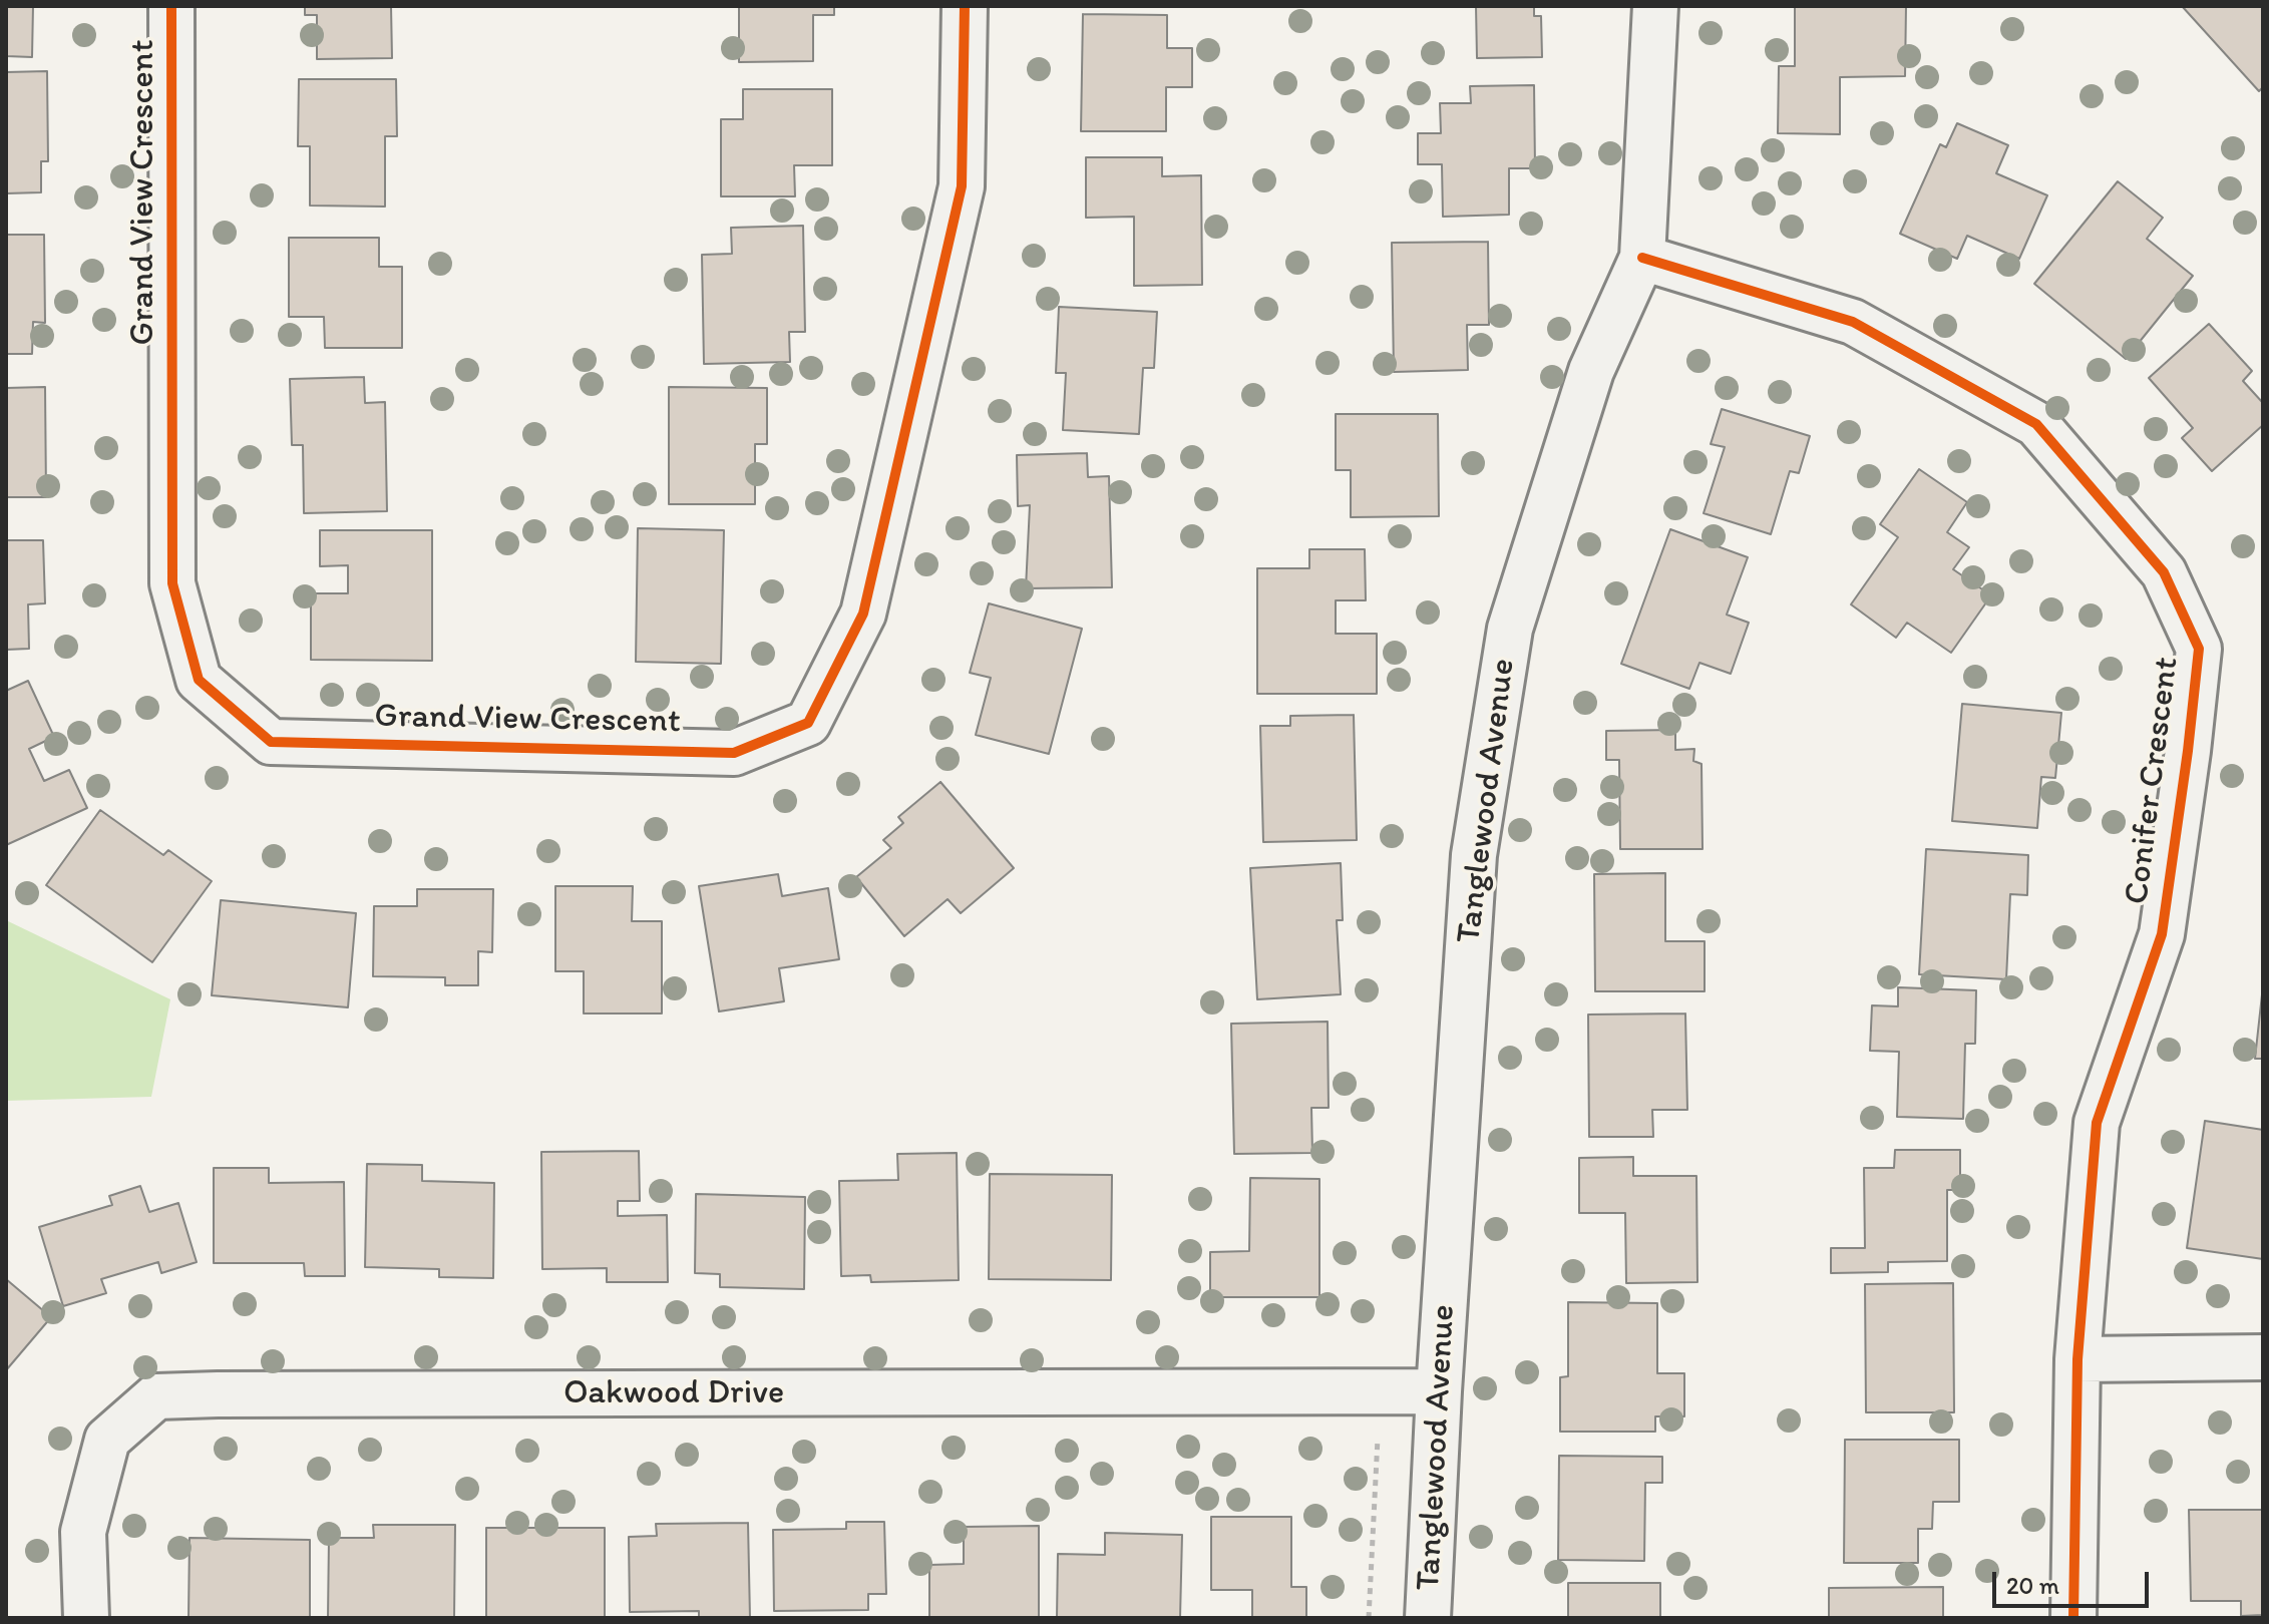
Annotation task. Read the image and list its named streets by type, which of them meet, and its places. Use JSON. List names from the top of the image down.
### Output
{
  "streets": {
    "street": [
      "Grand View Crescent",
      "Conifer Crescent",
      "Tanglewood Avenue",
      "Oakwood Drive"
    ]
  },
  "crossings": [
    ["Conifer Crescent", "Tanglewood Avenue"],
    ["Tanglewood Avenue", "Oakwood Drive"]
  ],
  "scale_bar": "20 m"
}
